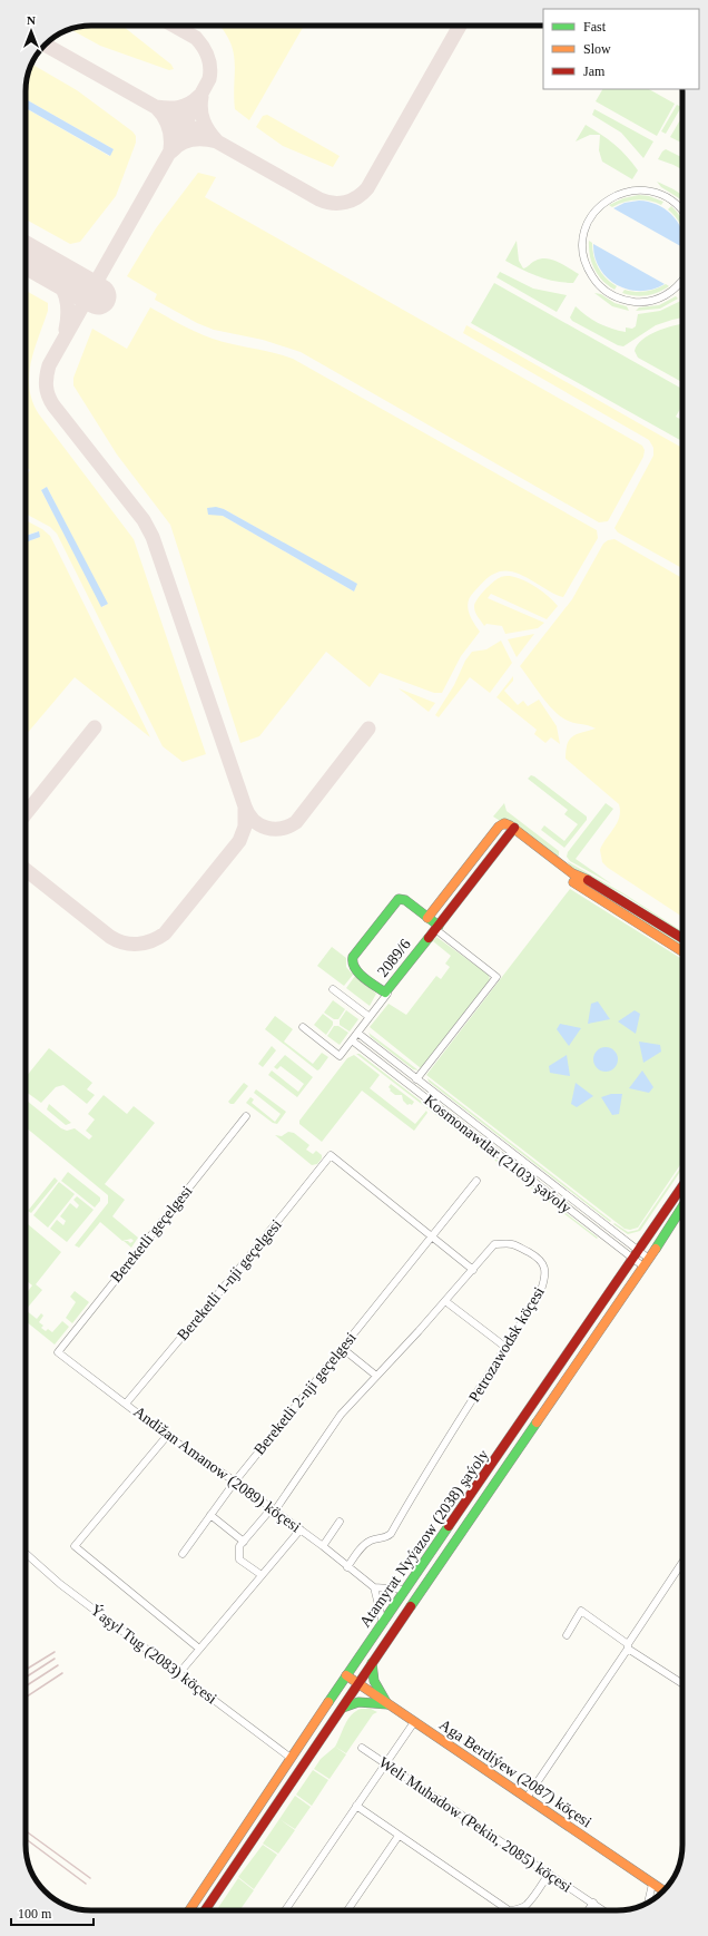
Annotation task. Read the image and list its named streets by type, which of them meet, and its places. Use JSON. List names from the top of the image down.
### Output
{
  "streets": {
    "main road": ["2089/6", "Atamyrat Nyýazow (2038) şaýoly", "Aga Berdiýew (2087) köçesi"],
    "street": [
      "Kosmonawtlar (2103) şaýoly",
      "Bereketli geçelgesi",
      "Bereketli 1-nji geçelgesi",
      "Petrozawodsk köçesi",
      "Bereketli 2-nji geçelgesi",
      "Andižan Amanow (2089) köçesi",
      "Ýaşyl Tug (2083) köçesi",
      "Weli Muhadow (Pekin, 2085) köçesi"
    ]
  },
  "crossings": [
    ["Kosmonawtlar (2103) şaýoly", "Atamyrat Nyýazow (2038) şaýoly"],
    ["Bereketli geçelgesi", "Andižan Amanow (2089) köçesi"],
    ["Bereketli 1-nji geçelgesi", "Bereketli 2-nji geçelgesi"],
    ["Bereketli 1-nji geçelgesi", "Andižan Amanow (2089) köçesi"],
    ["Petrozawodsk köçesi", "Andižan Amanow (2089) köçesi"],
    ["Bereketli 2-nji geçelgesi", "Andižan Amanow (2089) köçesi"],
    ["Atamyrat Nyýazow (2038) şaýoly", "Ýaşyl Tug (2083) köçesi"],
    ["Atamyrat Nyýazow (2038) şaýoly", "Aga Berdiýew (2087) köçesi"]
  ],
  "legend": ["Fast", "Slow", "Jam"],
  "scale_bar": "100 m",
  "north": "top"
}
